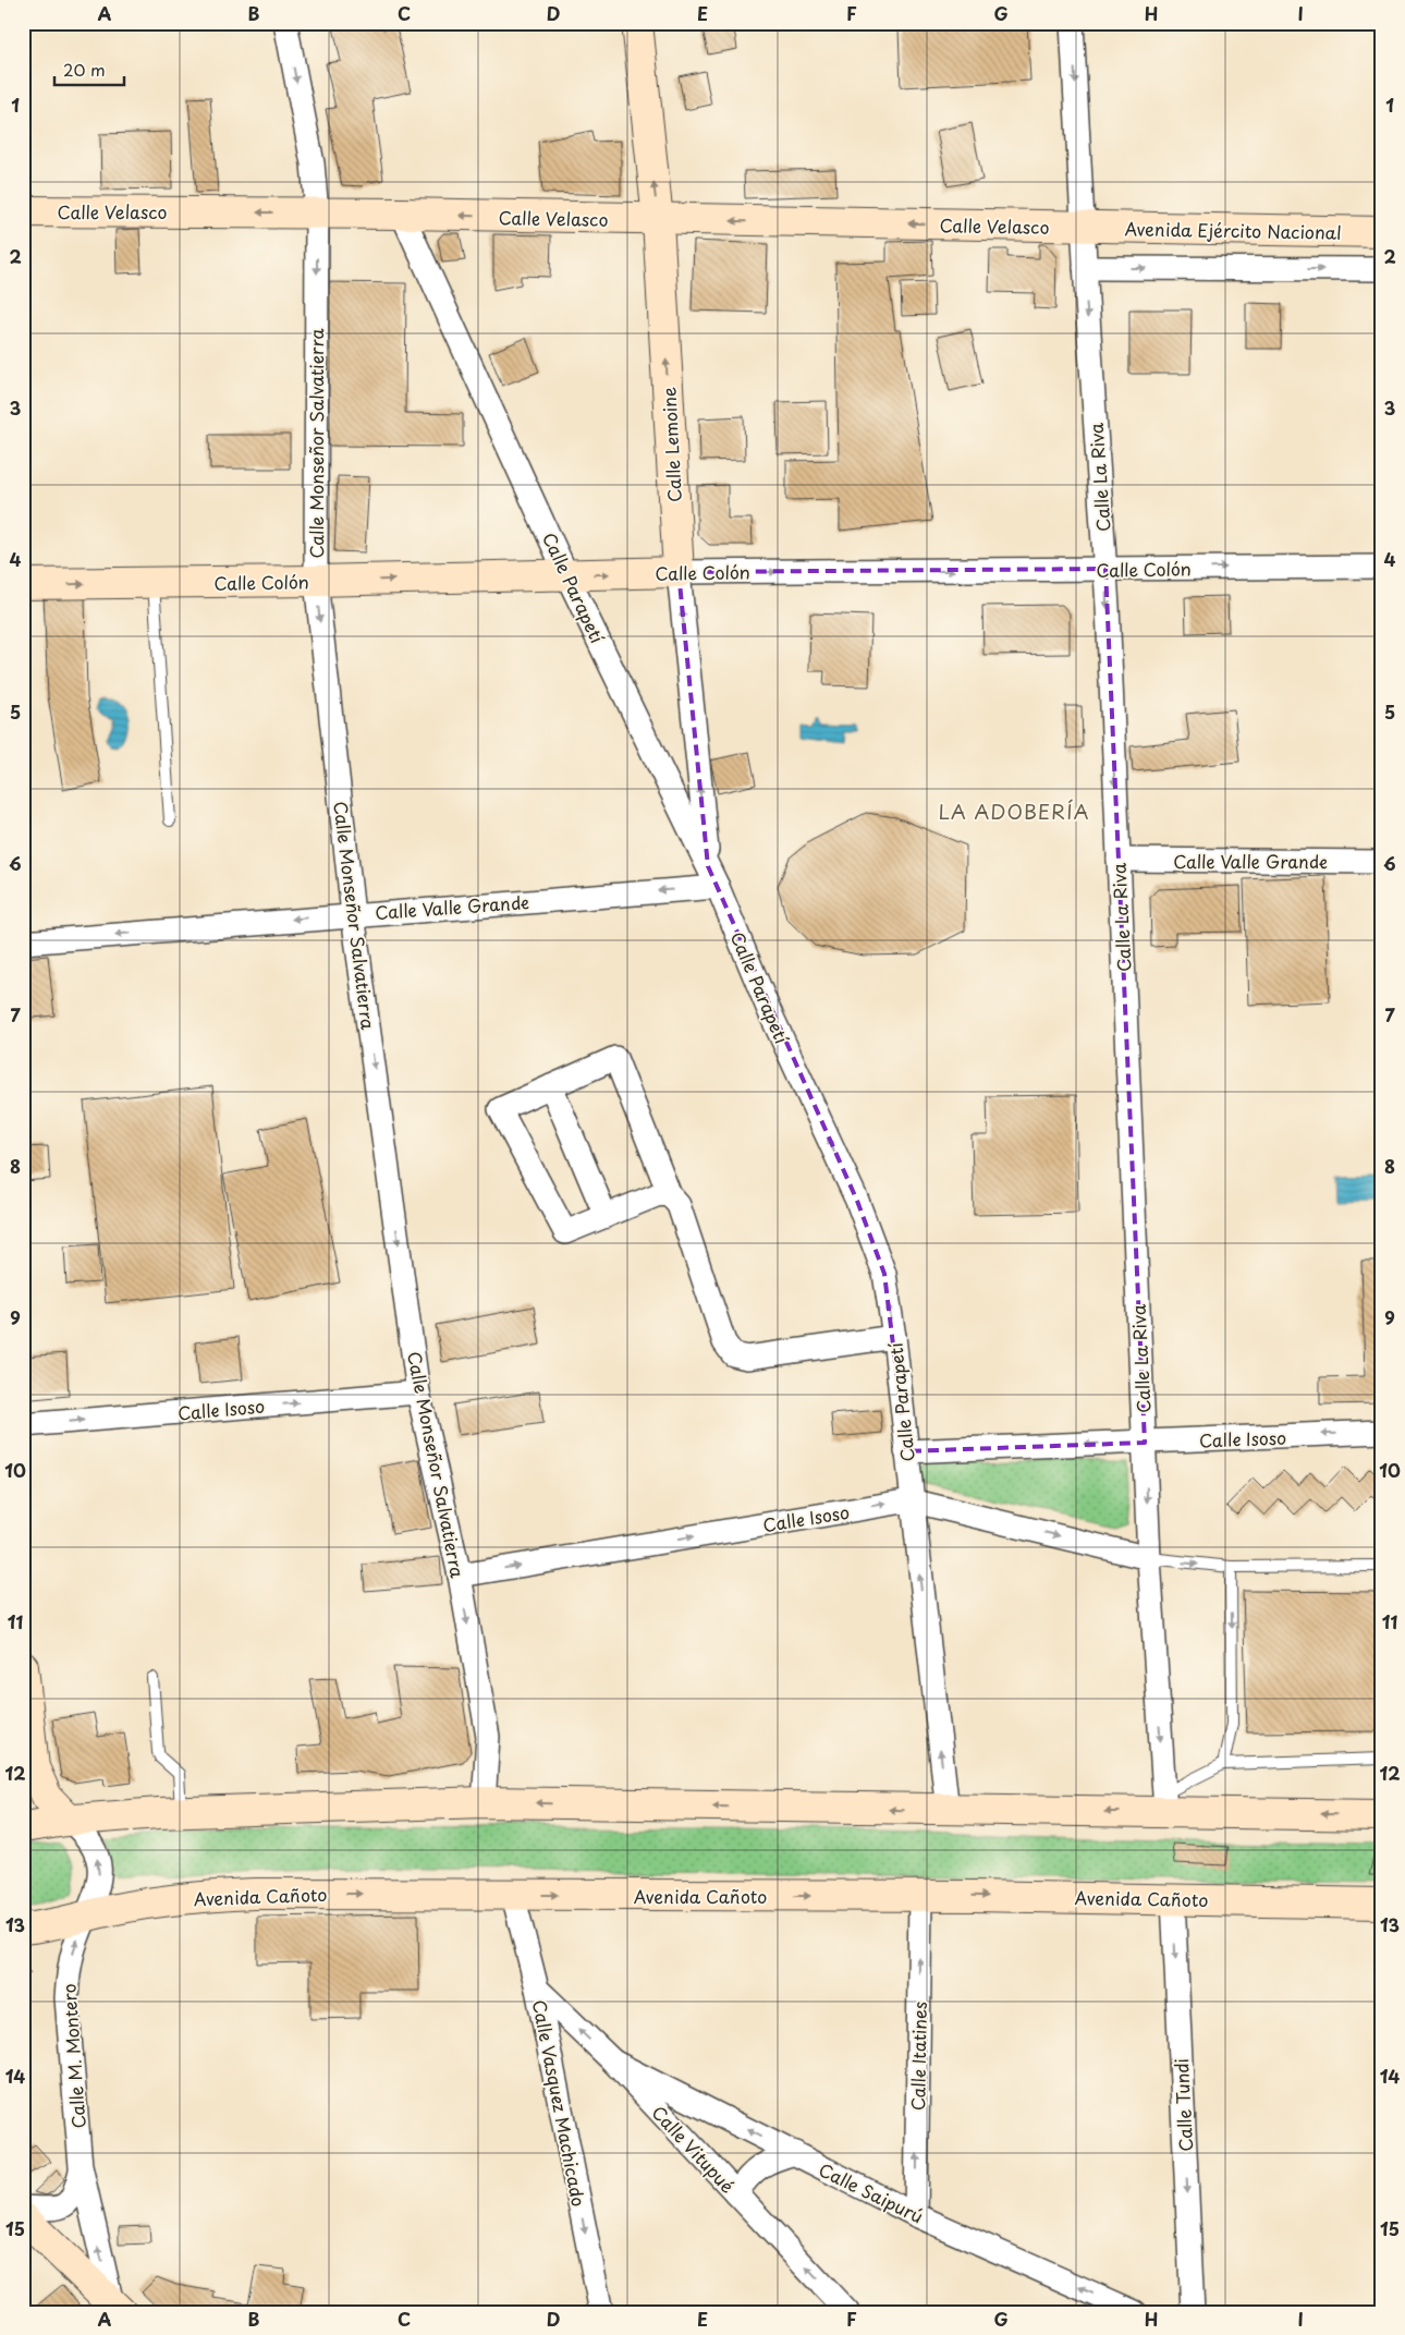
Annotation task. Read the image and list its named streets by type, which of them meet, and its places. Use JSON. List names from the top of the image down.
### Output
{
  "streets": {
    "street": [
      "Calle Velasco",
      "Avenida Ejército Nacional",
      "Calle Monseñor Salvatierra",
      "Calle Lemoine",
      "Calle La Riva",
      "Calle Colón",
      "Calle Parapetí",
      "Calle Valle Grande",
      "Calle Isoso",
      "Avenida Cañoto",
      "Calle M. Montero",
      "Calle Itatines",
      "Calle Vasquez Machicado",
      "Calle Tundi",
      "Calle Vitupué",
      "Calle Saipurú"
    ]
  },
  "crossings": [
    ["Calle Velasco", "Avenida Ejército Nacional"],
    ["Calle Velasco", "Calle Monseñor Salvatierra"],
    ["Calle Velasco", "Calle Lemoine"],
    ["Calle Velasco", "Calle La Riva"],
    ["Calle Velasco", "Calle Parapetí"],
    ["Avenida Ejército Nacional", "Calle La Riva"],
    ["Calle Monseñor Salvatierra", "Calle Colón"],
    ["Calle Monseñor Salvatierra", "Calle Valle Grande"],
    ["Calle Monseñor Salvatierra", "Calle Isoso"],
    ["Calle Lemoine", "Calle Colón"],
    ["Calle Lemoine", "Calle Parapetí"],
    ["Calle La Riva", "Calle Colón"],
    ["Calle La Riva", "Calle Valle Grande"],
    ["Calle La Riva", "Calle Isoso"],
    ["Calle Colón", "Calle Parapetí"],
    ["Calle Parapetí", "Calle Valle Grande"],
    ["Calle Parapetí", "Calle Isoso"],
    ["Avenida Cañoto", "Calle M. Montero"],
    ["Avenida Cañoto", "Calle Itatines"],
    ["Avenida Cañoto", "Calle Vasquez Machicado"],
    ["Avenida Cañoto", "Calle Tundi"],
    ["Calle Itatines", "Calle Saipurú"],
    ["Calle Vasquez Machicado", "Calle Vitupué"],
    ["Calle Vitupué", "Calle Saipurú"]
  ],
  "one_way": [
    "Calle Velasco",
    "Calle Monseñor Salvatierra",
    "Calle Lemoine",
    "Calle La Riva",
    "Calle Colón",
    "Calle Parapetí",
    "Calle Valle Grande",
    "Calle M. Montero",
    "Calle Itatines",
    "Calle Vasquez Machicado",
    "Calle Tundi",
    "Calle Vitupué",
    "Calle Saipurú"
  ],
  "districts": ["LA ADOBERÍA"],
  "scale_bar": "20 m",
  "grid": {
    "columns": [
      "A",
      "B",
      "C",
      "D",
      "E",
      "F",
      "G",
      "H",
      "I"
    ],
    "rows": [
      "1",
      "2",
      "3",
      "4",
      "5",
      "6",
      "7",
      "8",
      "9",
      "10",
      "11",
      "12",
      "13",
      "14",
      "15"
    ]
  }
}
